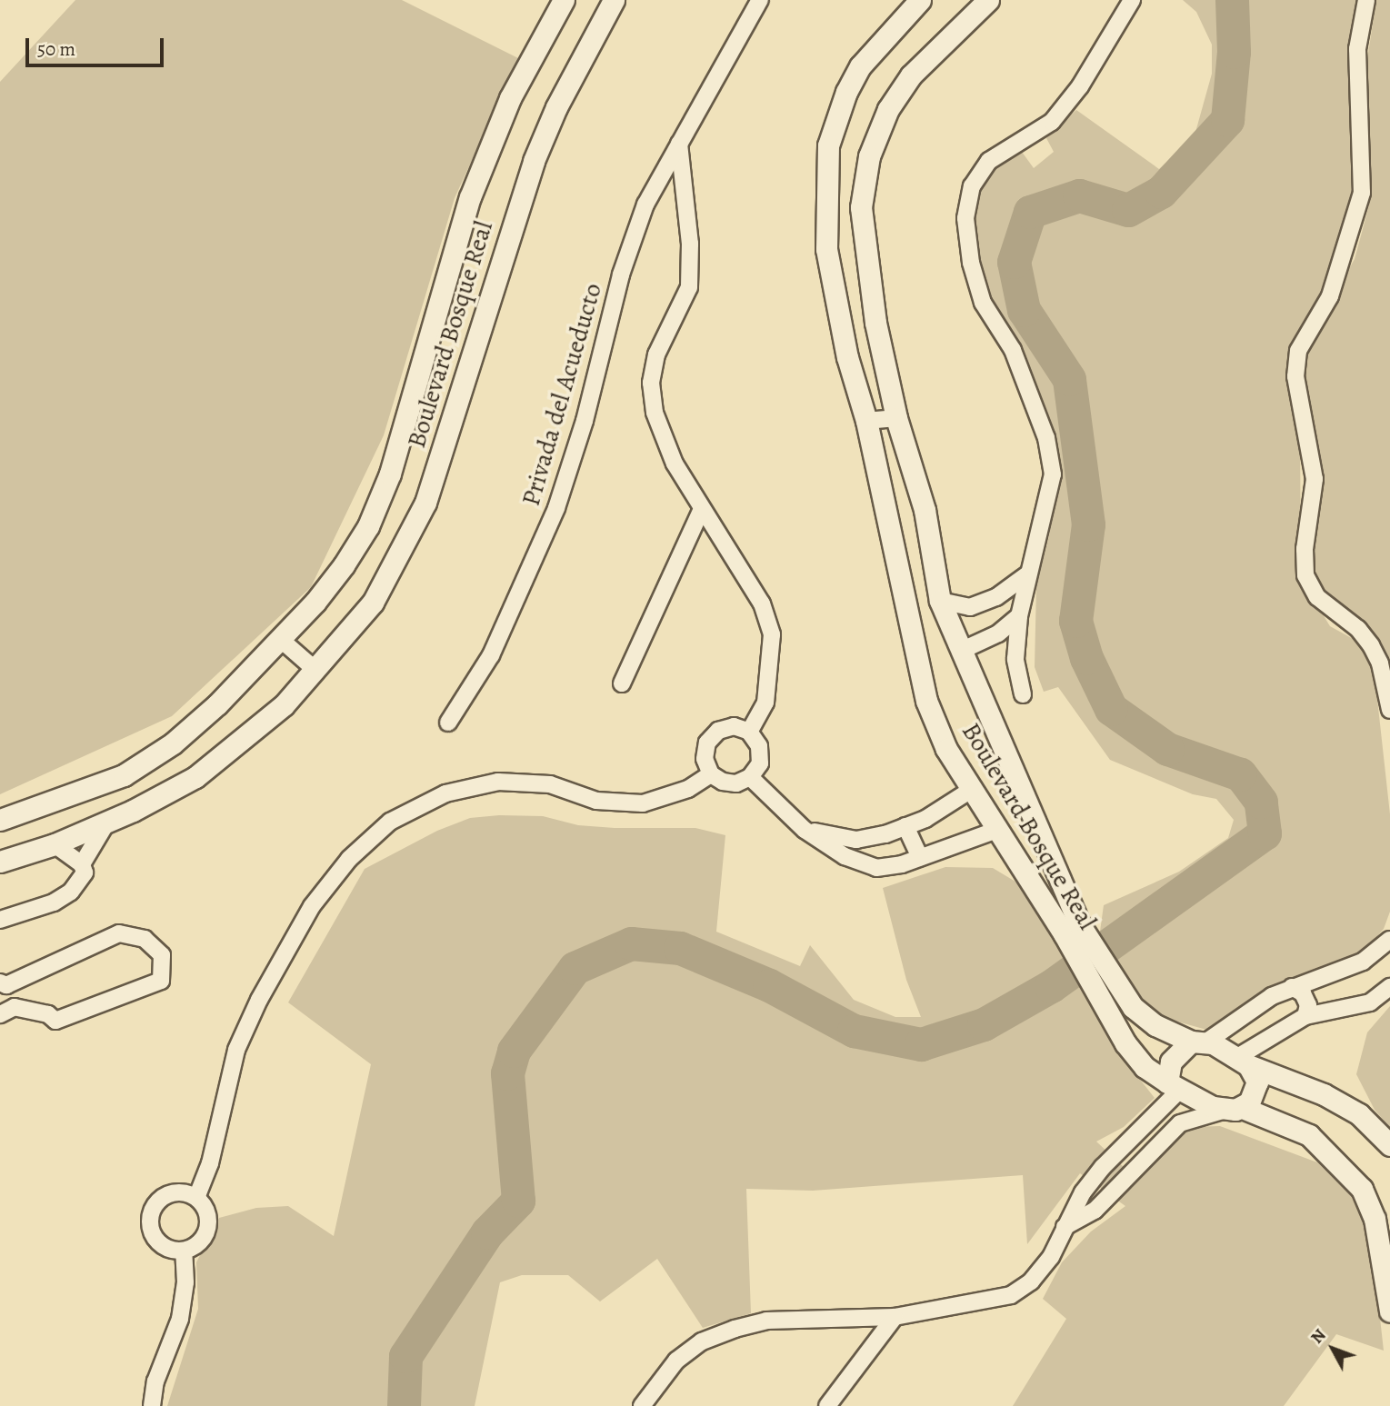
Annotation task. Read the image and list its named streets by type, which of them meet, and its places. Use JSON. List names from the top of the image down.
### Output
{
  "streets": {
    "street": ["Boulevard Bosque Real", "Privada del Acueducto"]
  },
  "scale_bar": "50 m",
  "north": "top left"
}
